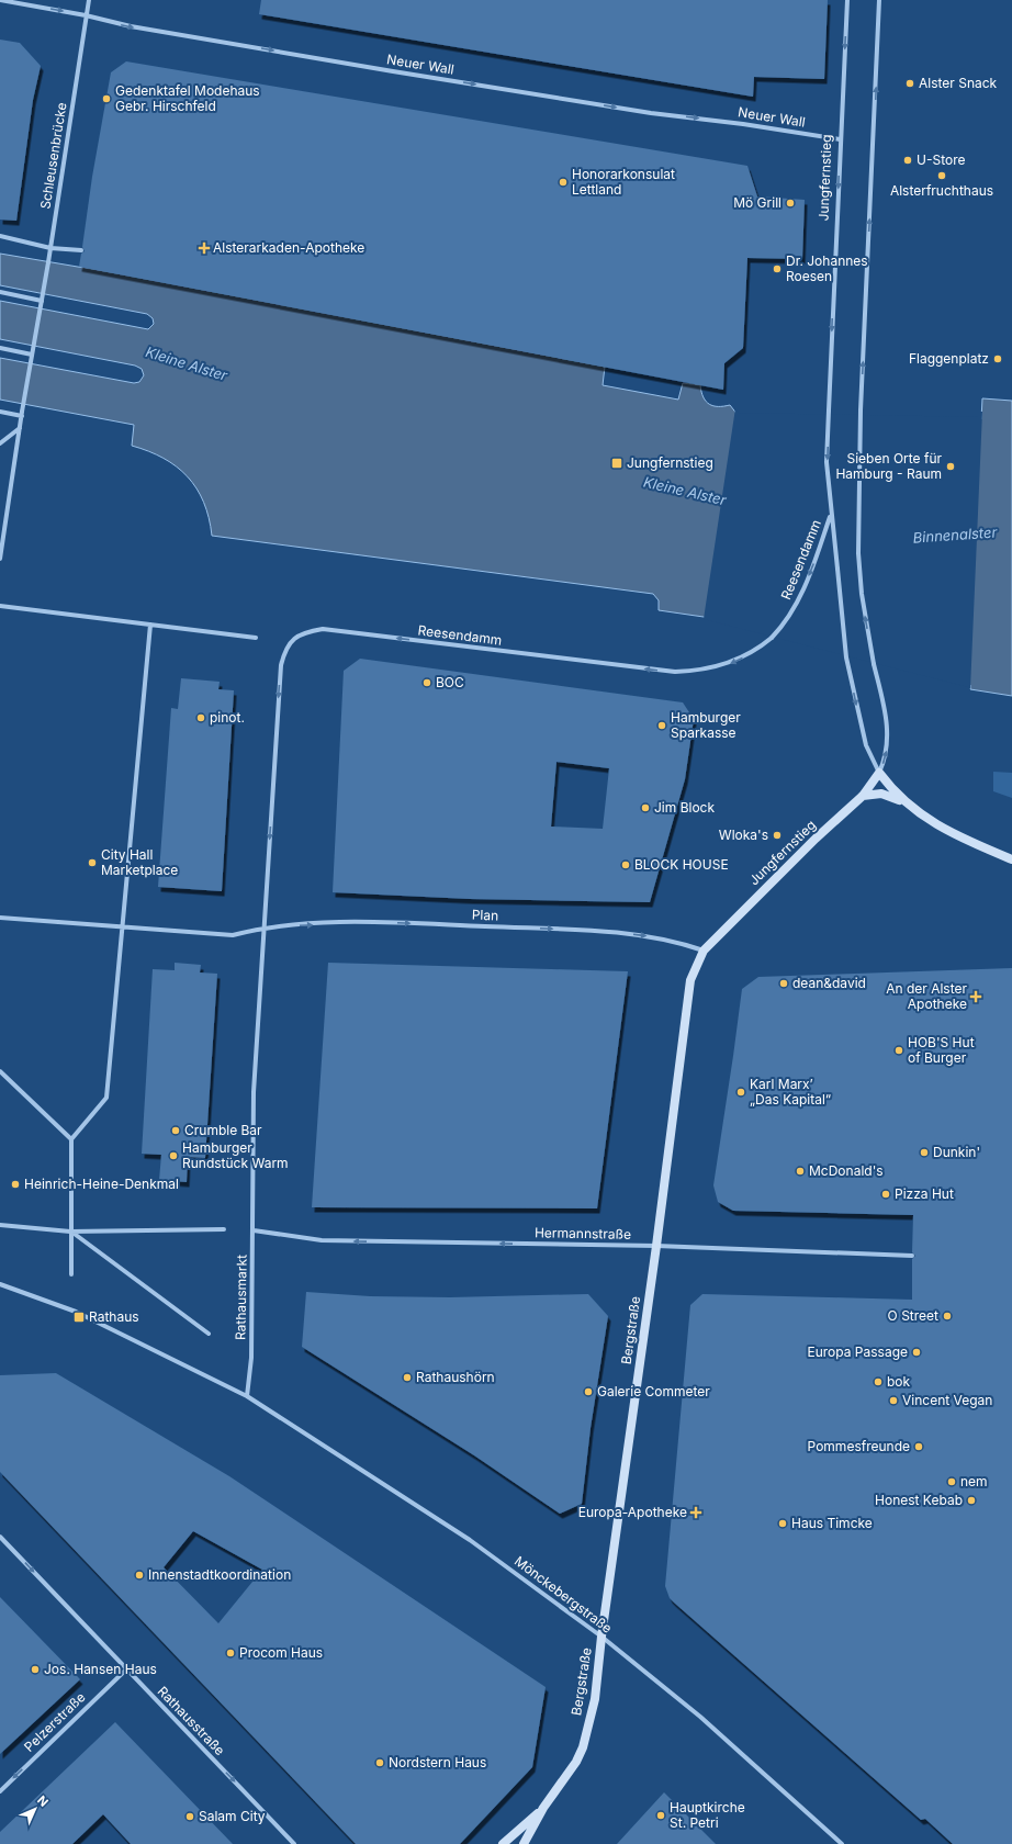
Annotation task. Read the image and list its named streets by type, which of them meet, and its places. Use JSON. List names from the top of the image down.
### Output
{
  "streets": {
    "street": [
      "Neuer Wall",
      "Schleusenbrücke",
      "Jungfernstieg",
      "Reesendamm",
      "Plan",
      "Hermannstraße",
      "Rathausmarkt",
      "Bergstraße",
      "Mönckebergstraße",
      "Rathausstraße",
      "Pelzerstraße"
    ]
  },
  "crossings": [
    ["Neuer Wall", "Schleusenbrücke"],
    ["Neuer Wall", "Jungfernstieg"],
    ["Jungfernstieg", "Reesendamm"],
    ["Jungfernstieg", "Plan"],
    ["Jungfernstieg", "Bergstraße"],
    ["Reesendamm", "Plan"],
    ["Reesendamm", "Rathausmarkt"],
    ["Plan", "Rathausmarkt"],
    ["Plan", "Bergstraße"],
    ["Hermannstraße", "Rathausmarkt"],
    ["Hermannstraße", "Bergstraße"],
    ["Rathausmarkt", "Mönckebergstraße"],
    ["Bergstraße", "Mönckebergstraße"],
    ["Rathausstraße", "Pelzerstraße"]
  ],
  "one_way": [
    "Neuer Wall",
    "Plan",
    "Hermannstraße",
    "Rathausstraße",
    "Pelzerstraße"
  ],
  "water": ["Kleine Alster", "Binnenalster"],
  "places": {
    "other": [
      "Alster Snack",
      "Gedenktafel Modehaus Gebr. Hirschfeld",
      "U-Store",
      "Alsterfruchthaus",
      "Honorarkonsulat Lettland",
      "Mö Grill",
      "Dr. Johannes Roesen",
      "Flaggenplatz",
      "Sieben Orte für Hamburg - Raum",
      "BOC",
      "pinot.",
      "Hamburger Sparkasse",
      "Jim Block",
      "Wloka's",
      "City Hall Marketplace",
      "BLOCK HOUSE",
      "dean&david",
      "HOB'S Hut of Burger",
      "Karl Marx’ „Das Kapital“",
      "Crumble Bar",
      "Dunkin'",
      "Hamburger Rundstück Warm",
      "McDonald's",
      "Heinrich-Heine-Denkmal",
      "Pizza Hut",
      "O Street",
      "Europa Passage",
      "Rathaushörn",
      "bok",
      "Galerie Commeter",
      "Vincent Vegan",
      "Pommesfreunde",
      "nem",
      "Honest Kebab",
      "Haus Timcke",
      "Innenstadtkoordination",
      "Procom Haus",
      "Jos. Hansen Haus",
      "Nordstern Haus",
      "Hauptkirche St. Petri",
      "Salam City"
    ],
    "health": ["Alsterarkaden-Apotheke", "An der Alster Apotheke", "Europa-Apotheke"],
    "transit": ["Jungfernstieg", "Rathaus"]
  },
  "north": "top right"
}
